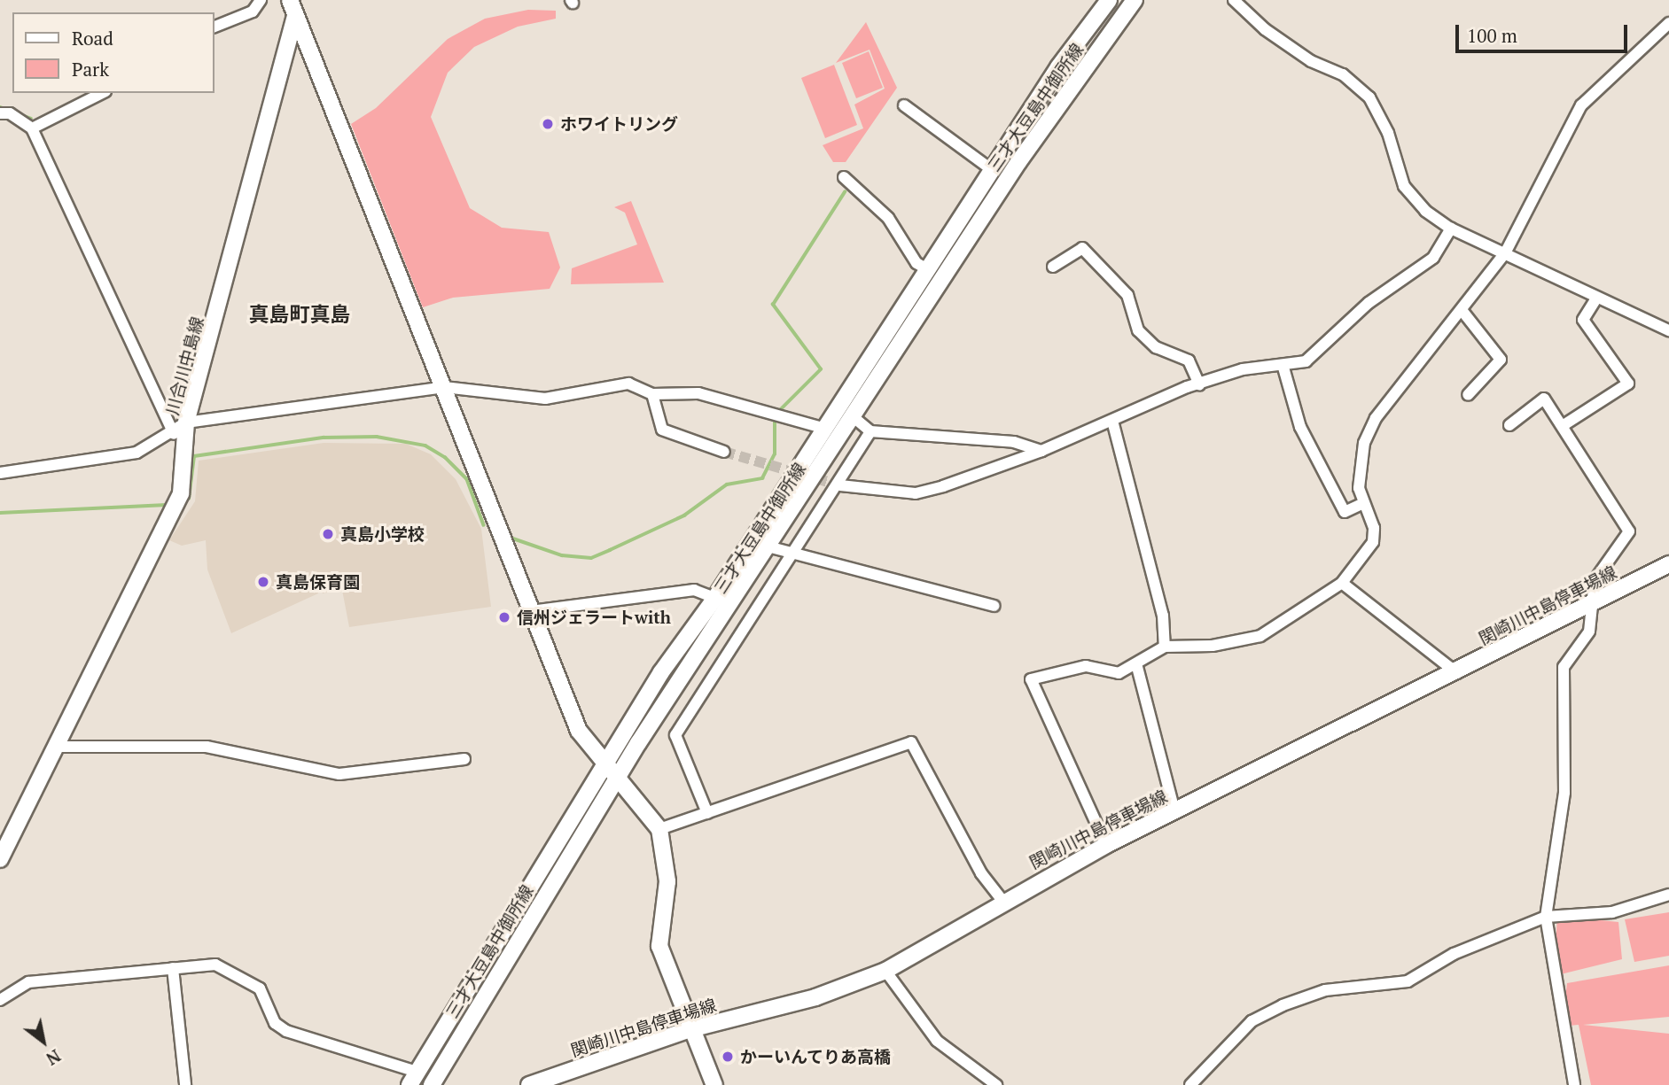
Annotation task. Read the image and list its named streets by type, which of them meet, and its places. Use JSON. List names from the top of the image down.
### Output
{
  "streets": {
    "main road": ["三才大豆島中御所線", "川合川中島線", "関崎川中島停車場線"]
  },
  "districts": ["真島町真島"],
  "places": [
    "ホワイトリング",
    "真島小学校",
    "真島保育園",
    "信州ジェラートwith",
    "かーいんてりあ高橋"
  ],
  "legend": ["Road", "Park"],
  "scale_bar": "100 m",
  "north": "bottom right"
}
